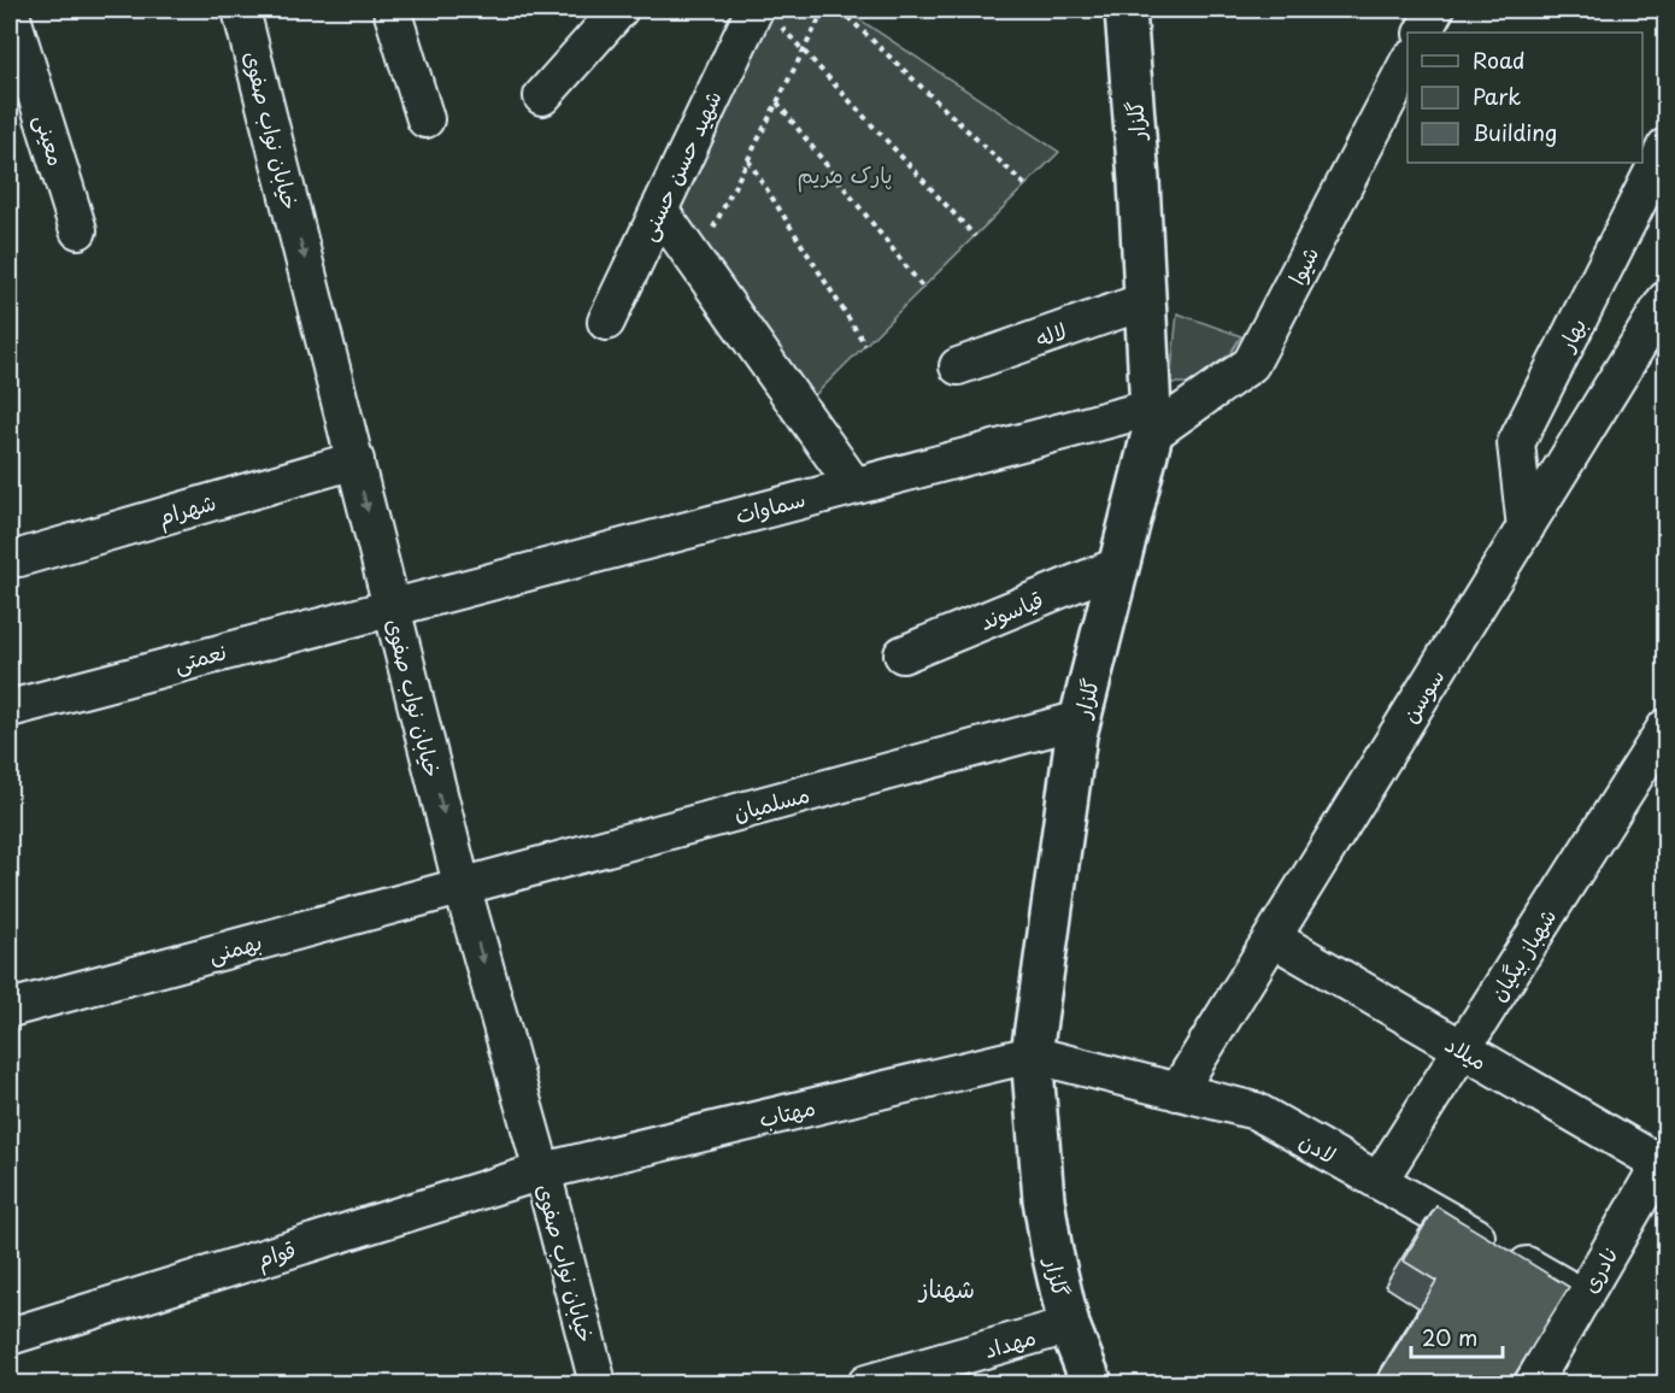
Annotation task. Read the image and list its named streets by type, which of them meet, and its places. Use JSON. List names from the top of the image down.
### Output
{
  "streets": {
    "main road": ["گلزار"],
    "street": [
      "خیابان نواب صفوی",
      "معینی",
      "شهید حسن حسنی",
      "شیوا",
      "لاله",
      "بهار",
      "سماوات",
      "شهرام",
      "قیاسوند",
      "نعمتی",
      "سوسن",
      "مسلمیان",
      "بهمنی",
      "شهباز بیگیان",
      "میلاد",
      "مهتاب",
      "لادن",
      "قوام",
      "نادری",
      "مهداد"
    ]
  },
  "crossings": [
    ["گلزار", "شیوا"],
    ["گلزار", "لاله"],
    ["گلزار", "سماوات"],
    ["گلزار", "قیاسوند"],
    ["گلزار", "مسلمیان"],
    ["گلزار", "مهتاب"],
    ["گلزار", "لادن"],
    ["گلزار", "مهداد"],
    ["خیابان نواب صفوی", "سماوات"],
    ["خیابان نواب صفوی", "شهرام"],
    ["خیابان نواب صفوی", "نعمتی"],
    ["خیابان نواب صفوی", "مسلمیان"],
    ["خیابان نواب صفوی", "بهمنی"],
    ["خیابان نواب صفوی", "مهتاب"],
    ["خیابان نواب صفوی", "قوام"],
    ["شیوا", "سماوات"],
    ["بهار", "سوسن"],
    ["سماوات", "نعمتی"],
    ["سوسن", "میلاد"],
    ["سوسن", "لادن"],
    ["مسلمیان", "بهمنی"],
    ["شهباز بیگیان", "میلاد"],
    ["شهباز بیگیان", "لادن"],
    ["میلاد", "نادری"],
    ["مهتاب", "لادن"],
    ["مهتاب", "قوام"],
    ["لادن", "نادری"]
  ],
  "one_way": ["خیابان نواب صفوی"],
  "districts": ["شهناز"],
  "parks": ["پارک مریم"],
  "legend": ["Road", "Park", "Building"],
  "scale_bar": "20 m"
}
